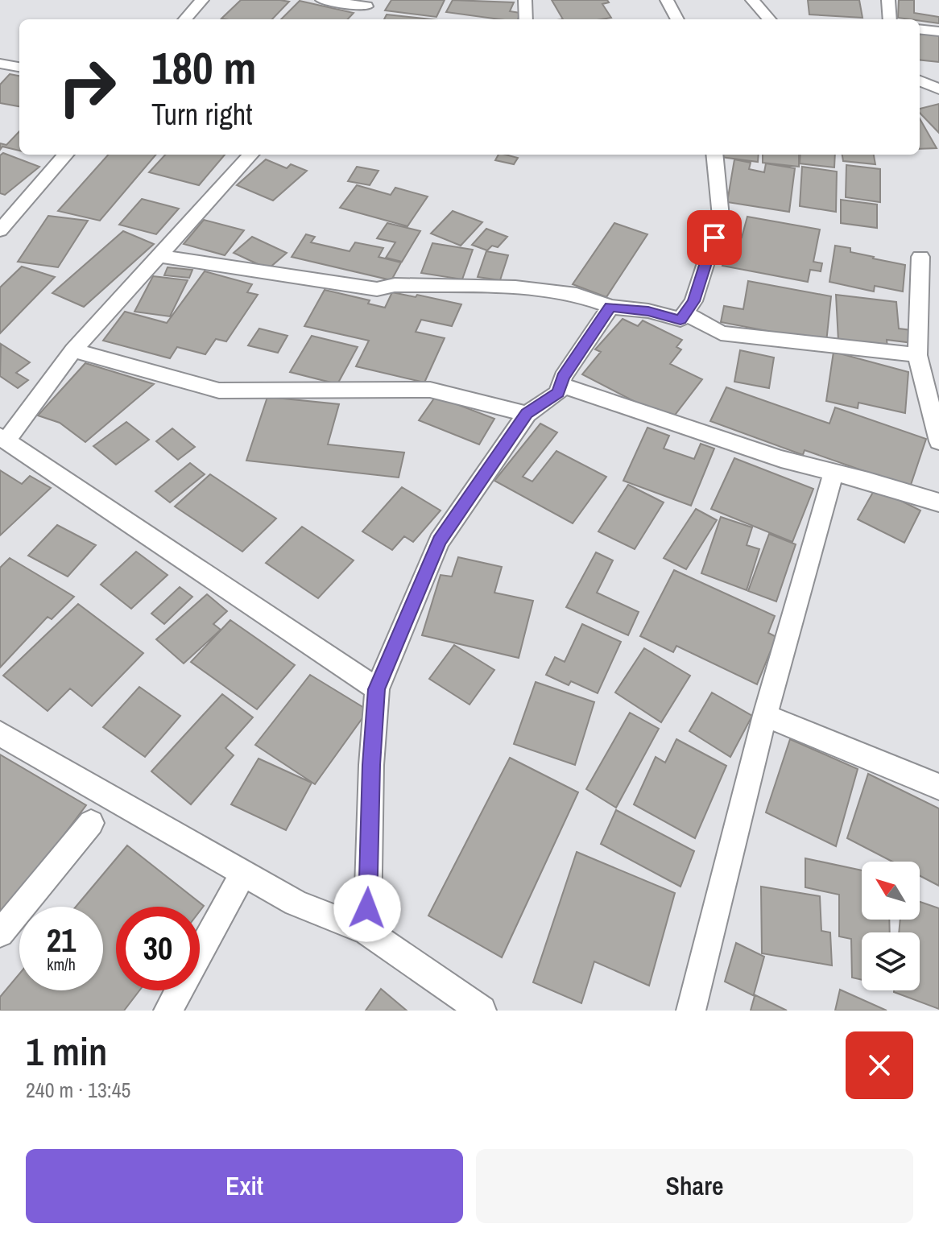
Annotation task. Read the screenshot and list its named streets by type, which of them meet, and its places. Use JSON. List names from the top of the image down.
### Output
{
  "north": "top left",
  "page": {
    "turn": ["180 m", "Turn right"],
    "speed": "21 km/h",
    "limit": "30",
    "heading": ["1 min", "240 m · 13:45"],
    "buttons": ["Exit", "Share"]
  }
}
